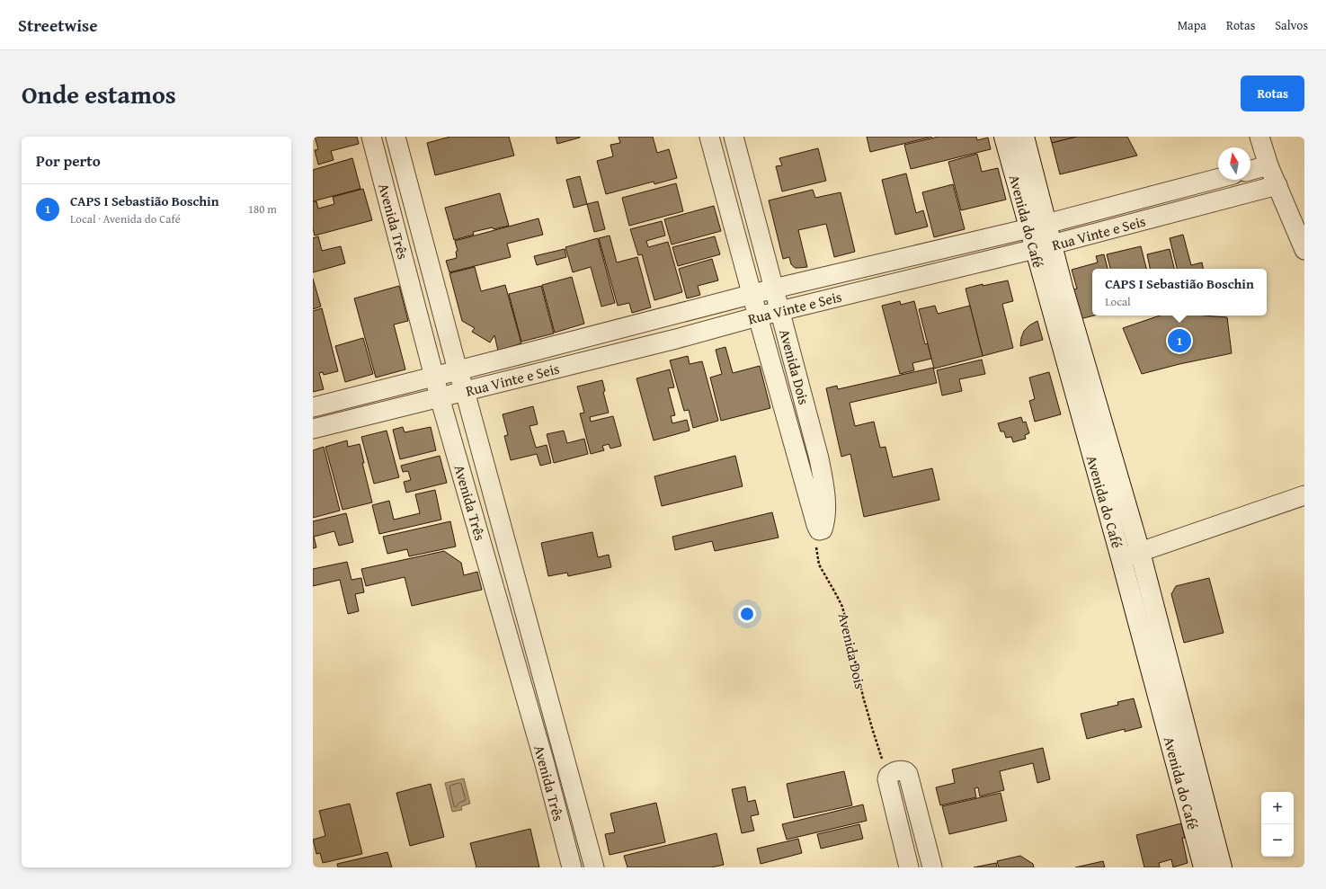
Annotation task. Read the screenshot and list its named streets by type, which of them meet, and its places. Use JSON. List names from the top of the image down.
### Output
{
  "streets": {
    "main road": ["Avenida do Café"],
    "street": ["Avenida Três", "Rua Vinte e Seis", "Avenida Dois"]
  },
  "crossings": [
    ["Avenida Três", "Rua Vinte e Seis"],
    ["Avenida do Café", "Rua Vinte e Seis"],
    ["Rua Vinte e Seis", "Avenida Dois"]
  ],
  "north": "top",
  "page": {
    "header": "Streetwise",
    "nav": ["Mapa", "Rotas", "Salvos"],
    "title": "Onde estamos",
    "buttons": "Rotas",
    "heading": "Por perto",
    "list": [
      {
        "mark": "1",
        "name": "CAPS I Sebastião Boschin",
        "note": "Local · Avenida do Café",
        "value": "180 m"
      }
    ],
    "popup": ["CAPS I Sebastião Boschin", "Local"],
    "pins": "1",
    "map_buttons": ["+", "−"]
  }
}
